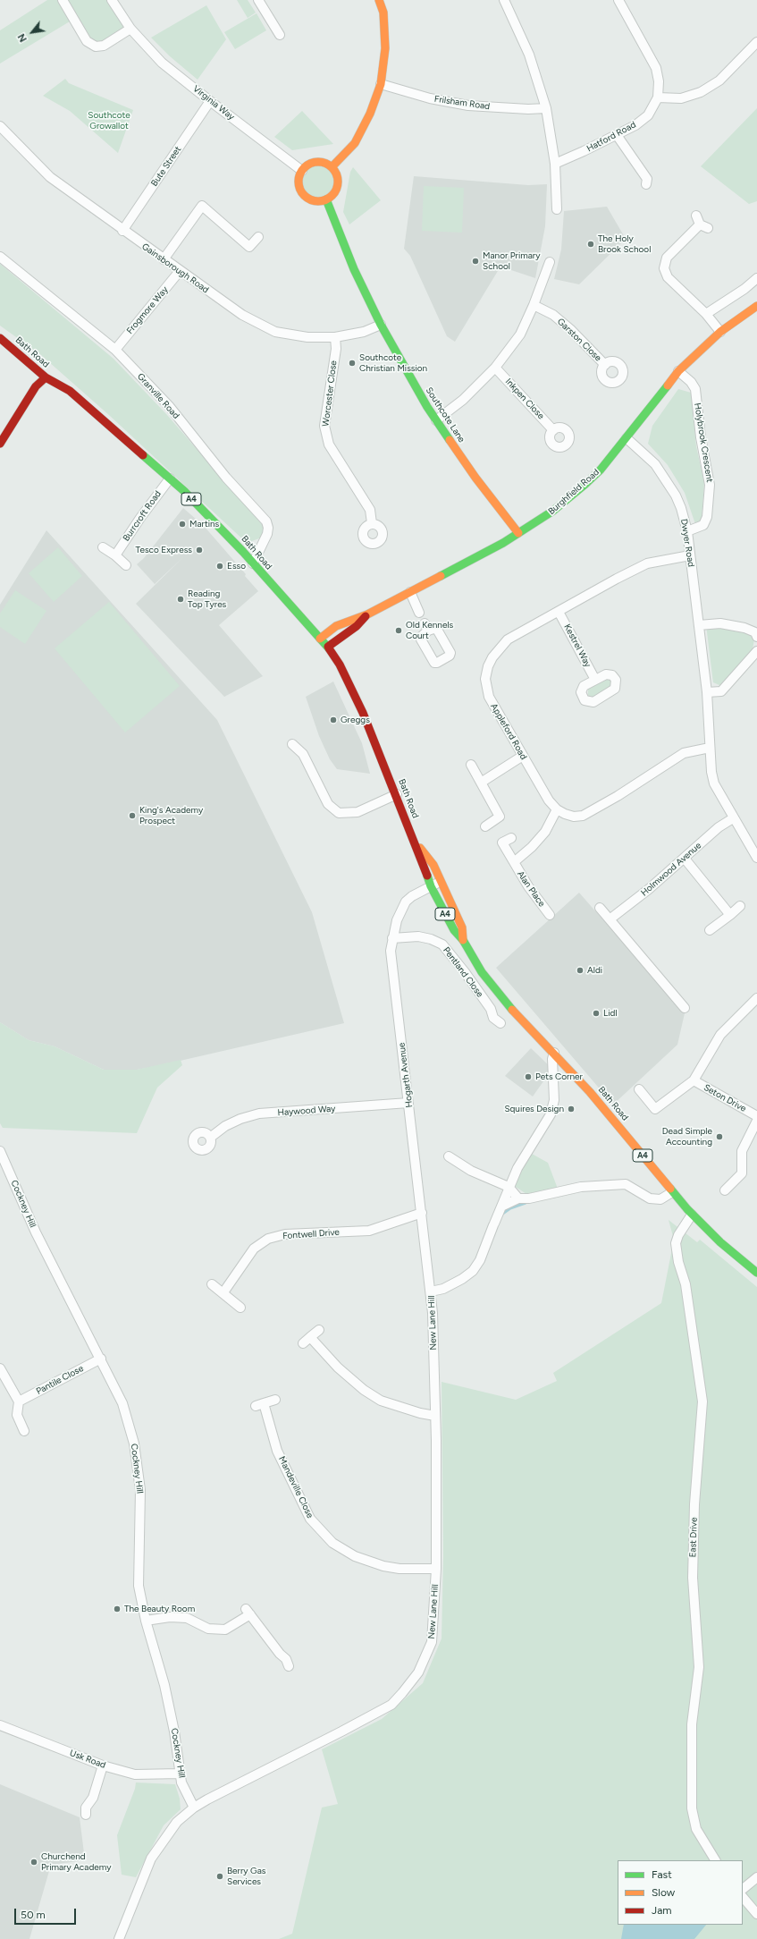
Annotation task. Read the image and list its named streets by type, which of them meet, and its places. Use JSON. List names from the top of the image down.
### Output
{
  "streets": {
    "street": [
      "Virginia Way",
      "Frilsham Road",
      "Hatford Road",
      "Bute Street",
      "Gainsborough Road",
      "Frogmore Way",
      "Garston Close",
      "Bath Road",
      "Worcester Close",
      "Granville Road",
      "Inkpen Close",
      "Southcote Lane",
      "Holybrook Crescent",
      "Burghfield Road",
      "A4",
      "Burrcroft Road",
      "Dwyer Road",
      "Kestrel Way",
      "Appleford Road",
      "Holmwood Avenue",
      "Alan Place",
      "Pentland Close",
      "Hogarth Avenue",
      "Seton Drive",
      "Haywood Way",
      "Cockney Hill",
      "Fontwell Drive",
      "New Lane Hill",
      "Pantile Close",
      "Mandeville Close",
      "East Drive",
      "Usk Road"
    ]
  },
  "crossings": [
    ["Virginia Way", "Bute Street"],
    ["Virginia Way", "Southcote Lane"],
    ["Bute Street", "Gainsborough Road"],
    ["Gainsborough Road", "Frogmore Way"],
    ["Gainsborough Road", "Worcester Close"],
    ["Gainsborough Road", "Southcote Lane"],
    ["Frogmore Way", "Granville Road"],
    ["Bath Road", "Granville Road"],
    ["Bath Road", "Burghfield Road"],
    ["Bath Road", "Burrcroft Road"],
    ["Bath Road", "Hogarth Avenue"],
    ["Bath Road", "New Lane Hill"],
    ["Bath Road", "East Drive"],
    ["Southcote Lane", "Burghfield Road"],
    ["Holybrook Crescent", "Burghfield Road"],
    ["Holybrook Crescent", "Dwyer Road"],
    ["Burghfield Road", "Dwyer Road"],
    ["Dwyer Road", "Appleford Road"],
    ["Dwyer Road", "Holmwood Avenue"],
    ["Kestrel Way", "Appleford Road"],
    ["Appleford Road", "Alan Place"],
    ["Pentland Close", "Hogarth Avenue"],
    ["Hogarth Avenue", "Haywood Way"],
    ["Hogarth Avenue", "Fontwell Drive"],
    ["Hogarth Avenue", "New Lane Hill"],
    ["Cockney Hill", "New Lane Hill"],
    ["Cockney Hill", "Pantile Close"],
    ["Cockney Hill", "Usk Road"],
    ["New Lane Hill", "Mandeville Close"]
  ],
  "parks": ["Southcote Growallot"],
  "places": [
    "The Holy Brook School",
    "Manor Primary School",
    "Southcote Christian Mission",
    "Martins",
    "Tesco Express",
    "Esso",
    "Reading Top Tyres",
    "Old Kennels Court",
    "Greggs",
    "King's Academy Prospect",
    "Aldi",
    "Lidl",
    "Pets Corner",
    "Squires Design",
    "Dead Simple Accounting",
    "The Beauty Room",
    "Churchend Primary Academy",
    "Berry Gas Services"
  ],
  "legend": ["Fast", "Slow", "Jam"],
  "scale_bar": "50 m",
  "north": "bottom left"
}
